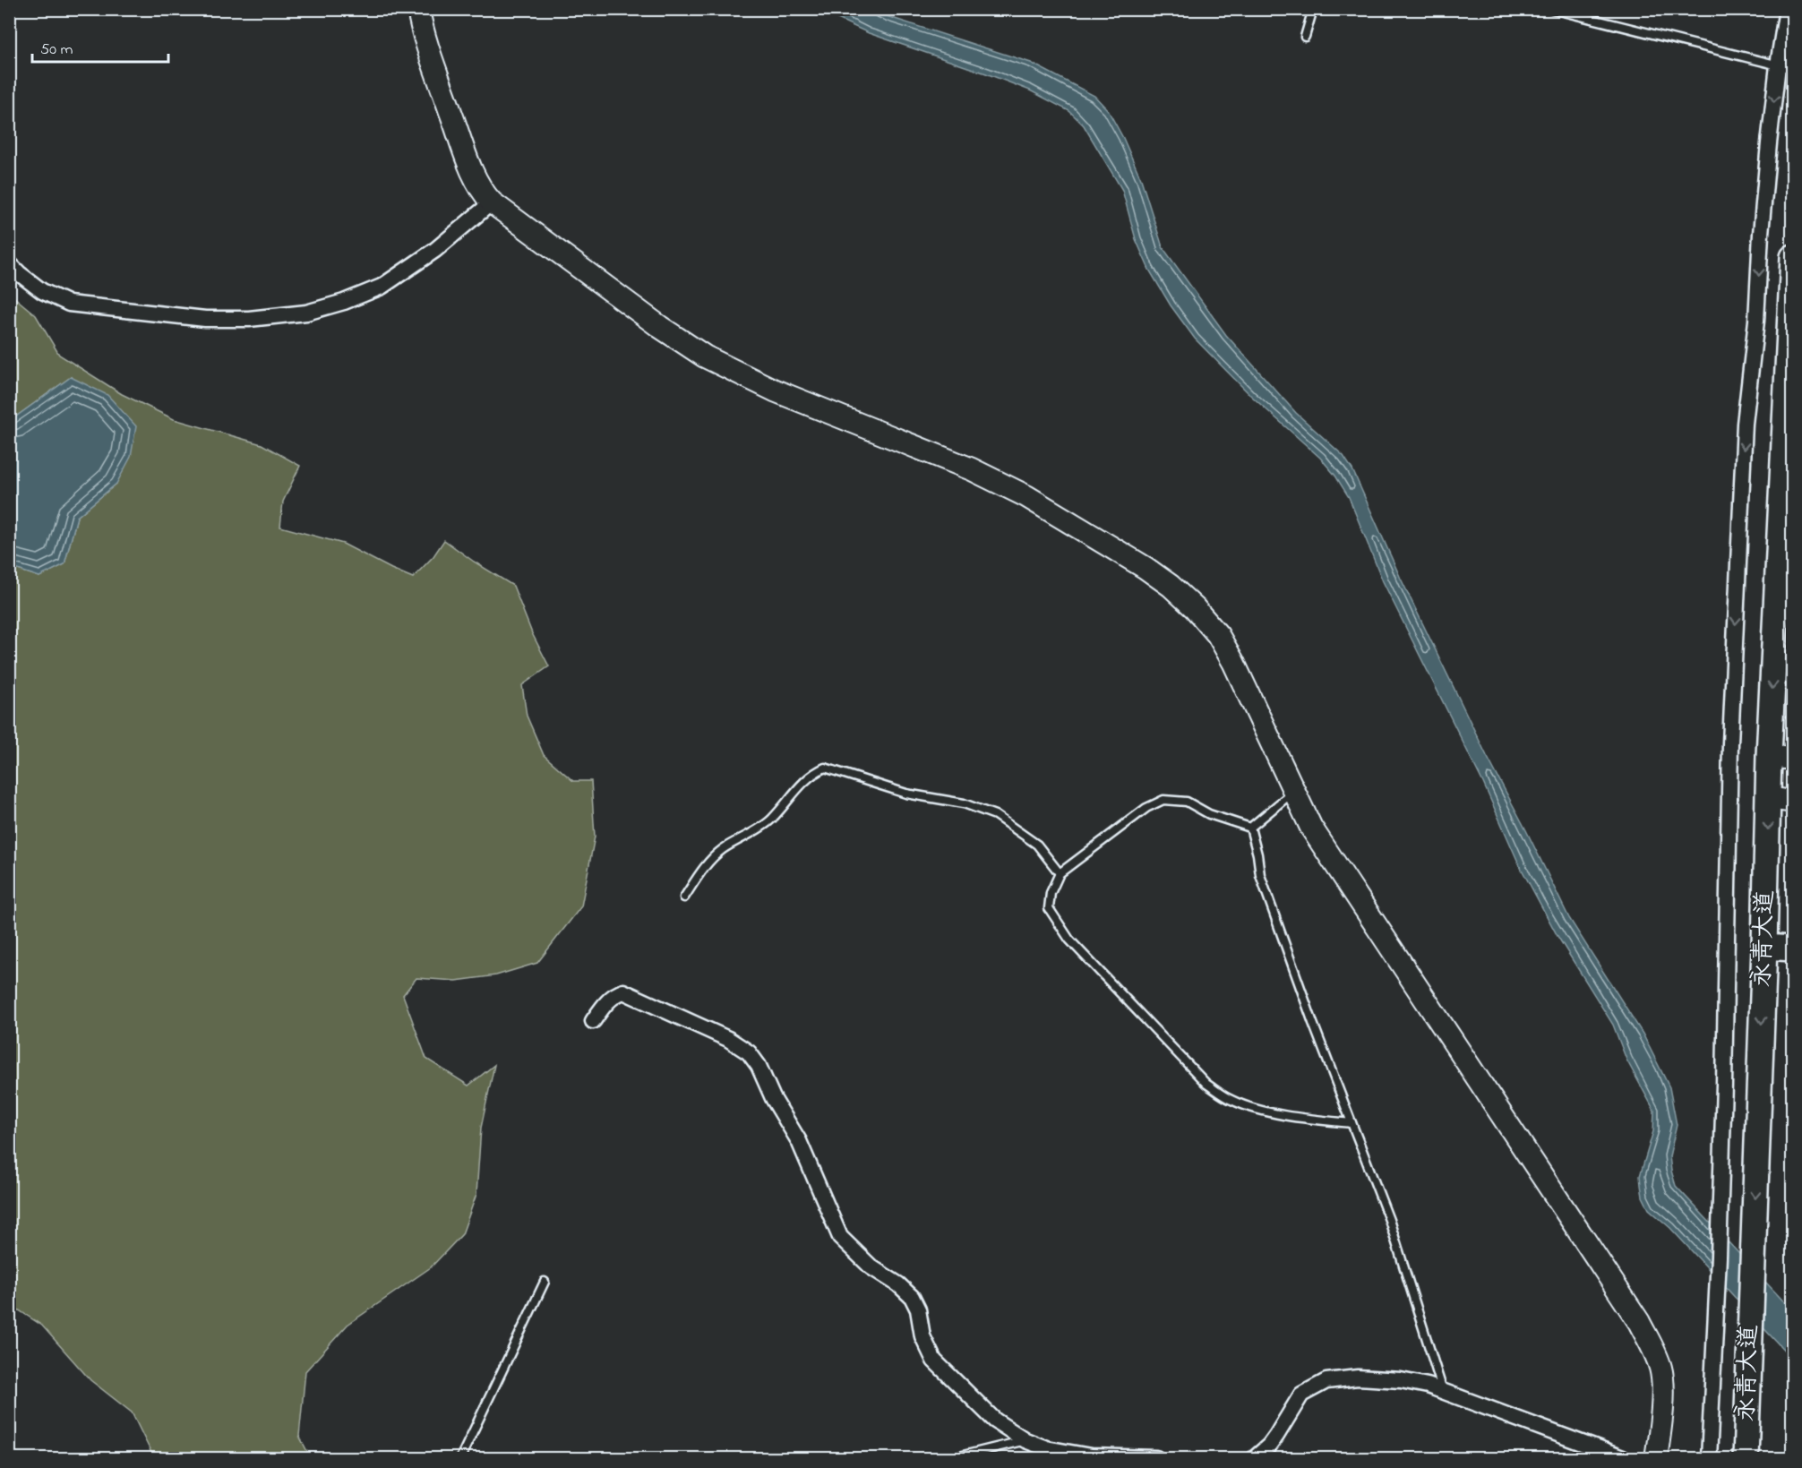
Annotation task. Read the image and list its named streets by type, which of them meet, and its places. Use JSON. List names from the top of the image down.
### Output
{
  "streets": {
    "main road": ["永青大道"]
  },
  "one_way": ["永青大道"],
  "scale_bar": "50 m"
}
